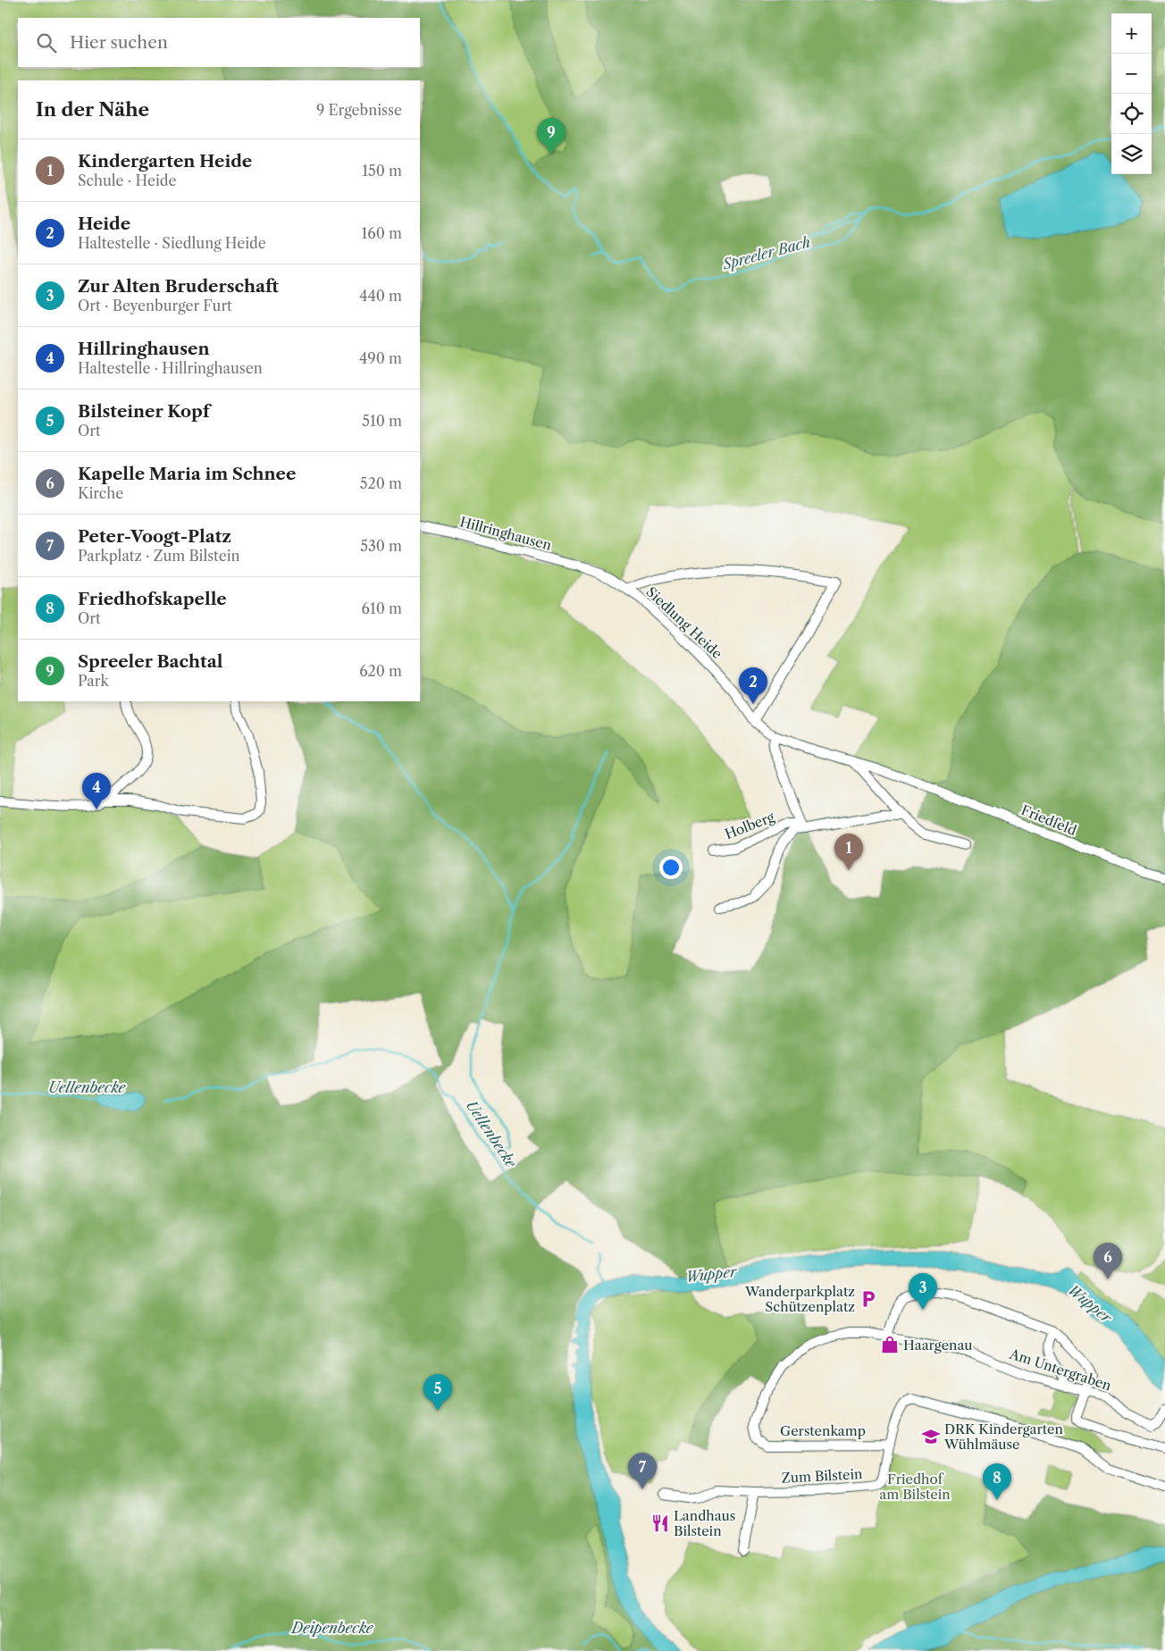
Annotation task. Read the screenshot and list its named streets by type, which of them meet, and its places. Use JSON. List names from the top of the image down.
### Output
{
  "streets": {
    "street": [
      "Hillringhausen",
      "Siedlung Heide",
      "Friedfeld",
      "Holberg",
      "Am Untergraben",
      "Gerstenkamp",
      "Zum Bilstein"
    ]
  },
  "crossings": [
    ["Hillringhausen", "Siedlung Heide"],
    ["Siedlung Heide", "Friedfeld"],
    ["Am Untergraben", "Gerstenkamp"],
    ["Gerstenkamp", "Zum Bilstein"]
  ],
  "water": [
    "Spreeler Bach",
    "Uellenbecke",
    "Wupper",
    "Deipenbecke"
  ],
  "parks": ["Friedhof am Bilstein"],
  "places": {
    "parking": ["Wanderparkplatz Schützenplatz"],
    "shop": ["Haargenau"],
    "school or university": ["DRK Kindergarten Wühlmäuse"],
    "restaurant": ["Landhaus Bilstein"]
  },
  "page": {
    "map_buttons": ["+", "−"],
    "search": "Hier suchen",
    "heading": ["In der Nähe", "9 Ergebnisse"],
    "pins": [
      "9",
      "2",
      "4",
      "1",
      "6",
      "3",
      "5",
      "7",
      "8"
    ],
    "list": [
      {
        "mark": "1",
        "name": "Kindergarten Heide",
        "note": "Schule · Heide",
        "value": "150 m"
      },
      {
        "mark": "2",
        "name": "Heide",
        "note": "Haltestelle · Siedlung Heide",
        "value": "160 m"
      },
      {
        "mark": "3",
        "name": "Zur Alten Bruderschaft",
        "note": "Ort · Beyenburger Furt",
        "value": "440 m"
      },
      {
        "mark": "4",
        "name": "Hillringhausen",
        "note": "Haltestelle · Hillringhausen",
        "value": "490 m"
      },
      {
        "mark": "5",
        "name": "Bilsteiner Kopf",
        "note": "Ort",
        "value": "510 m"
      },
      {
        "mark": "6",
        "name": "Kapelle Maria im Schnee",
        "note": "Kirche",
        "value": "520 m"
      },
      {
        "mark": "7",
        "name": "Peter-Voogt-Platz",
        "note": "Parkplatz · Zum Bilstein",
        "value": "530 m"
      },
      {
        "mark": "8",
        "name": "Friedhofskapelle",
        "note": "Ort",
        "value": "610 m"
      },
      {
        "mark": "9",
        "name": "Spreeler Bachtal",
        "note": "Park",
        "value": "620 m"
      }
    ]
  }
}
